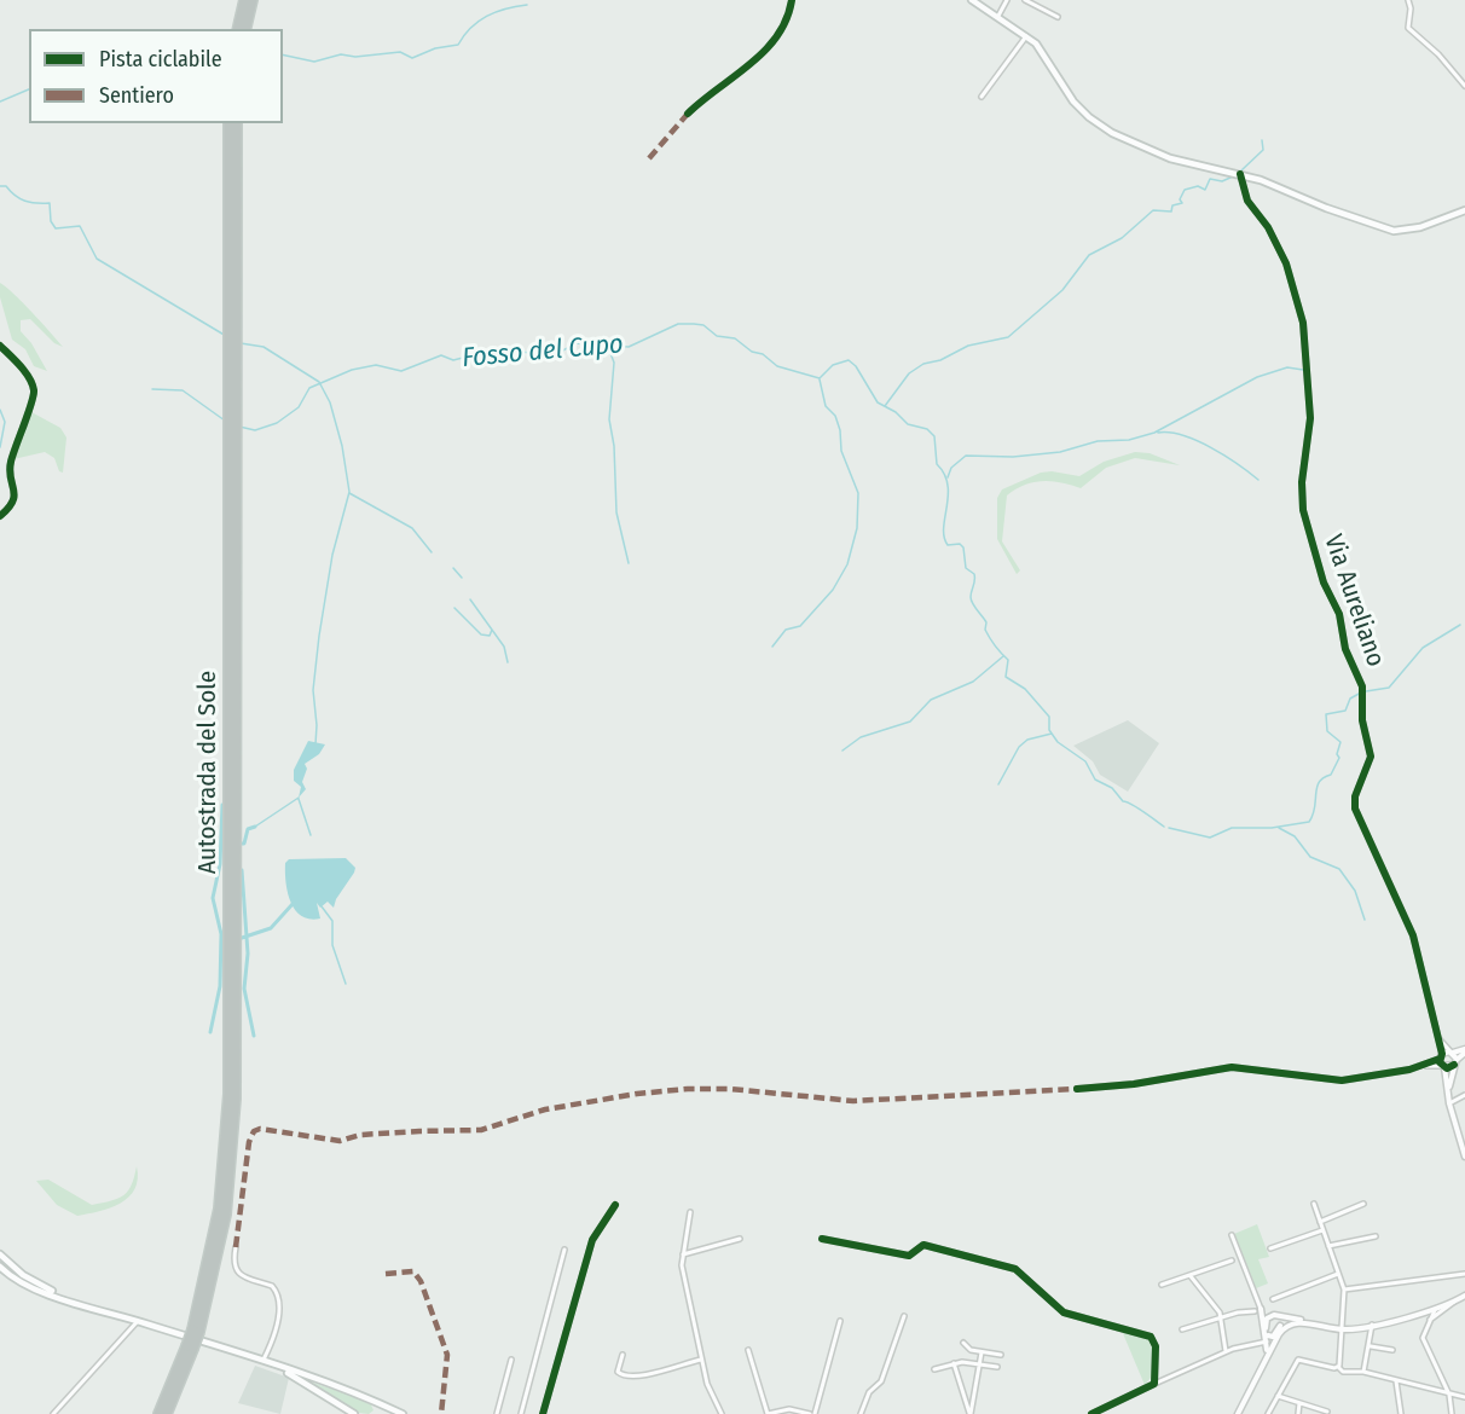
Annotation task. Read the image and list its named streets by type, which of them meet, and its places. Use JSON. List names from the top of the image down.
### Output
{
  "streets": {
    "highway": ["Autostrada del Sole"],
    "street": ["Via Aureliano"]
  },
  "water": ["Fosso del Cupo"],
  "legend": ["Pista ciclabile", "Sentiero"]
}
